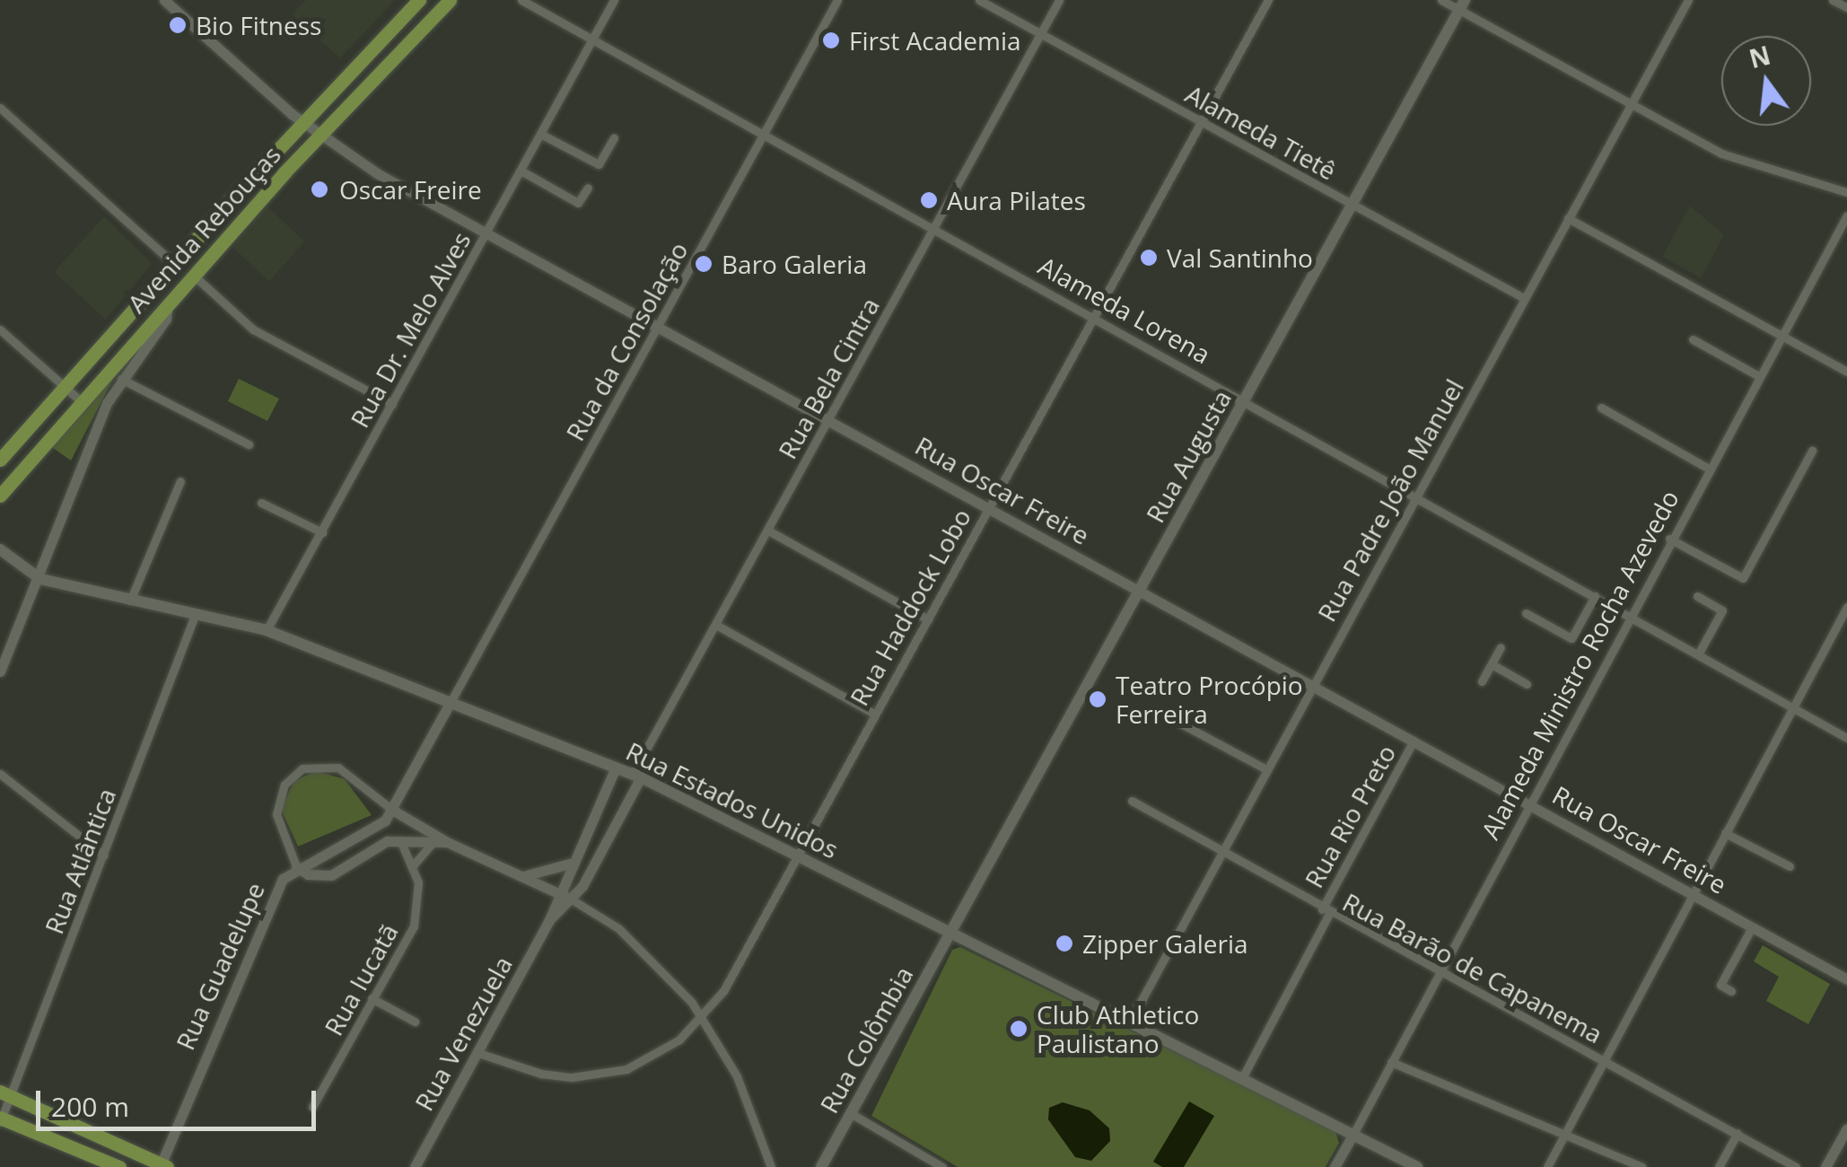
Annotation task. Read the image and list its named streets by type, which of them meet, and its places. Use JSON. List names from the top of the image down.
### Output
{
  "streets": {
    "main road": [
      "Avenida Rebouças",
      "Rua Augusta",
      "Rua Estados Unidos",
      "Rua Colômbia"
    ],
    "street": [
      "Alameda Tietê",
      "Alameda Lorena",
      "Rua Dr. Melo Alves",
      "Rua da Consolação",
      "Rua Bela Cintra",
      "Rua Oscar Freire",
      "Rua Padre João Manuel",
      "Rua Haddock Lobo",
      "Alameda Ministro Rocha Azevedo",
      "Rua Rio Preto",
      "Rua Atlântica",
      "Rua Guadelupe",
      "Rua Barão de Capanema",
      "Rua Iucatã",
      "Rua Venezuela"
    ]
  },
  "crossings": [
    ["Alameda Tietê", "Rua Bela Cintra"],
    ["Alameda Tietê", "Rua Augusta"],
    ["Alameda Tietê", "Rua Padre João Manuel"],
    ["Alameda Tietê", "Rua Haddock Lobo"],
    ["Avenida Rebouças", "Rua Oscar Freire"],
    ["Alameda Lorena", "Rua Dr. Melo Alves"],
    ["Alameda Lorena", "Rua da Consolação"],
    ["Alameda Lorena", "Rua Bela Cintra"],
    ["Alameda Lorena", "Rua Augusta"],
    ["Alameda Lorena", "Rua Padre João Manuel"],
    ["Alameda Lorena", "Rua Haddock Lobo"],
    ["Alameda Lorena", "Alameda Ministro Rocha Azevedo"],
    ["Rua Dr. Melo Alves", "Rua Oscar Freire"],
    ["Rua Dr. Melo Alves", "Rua Estados Unidos"],
    ["Rua da Consolação", "Rua Oscar Freire"],
    ["Rua da Consolação", "Rua Estados Unidos"],
    ["Rua Bela Cintra", "Rua Oscar Freire"],
    ["Rua Bela Cintra", "Rua Estados Unidos"],
    ["Rua Bela Cintra", "Rua Venezuela"],
    ["Rua Augusta", "Rua Oscar Freire"],
    ["Rua Augusta", "Rua Estados Unidos"],
    ["Rua Augusta", "Rua Colômbia"],
    ["Rua Oscar Freire", "Rua Padre João Manuel"],
    ["Rua Oscar Freire", "Rua Haddock Lobo"],
    ["Rua Oscar Freire", "Alameda Ministro Rocha Azevedo"],
    ["Rua Oscar Freire", "Rua Rio Preto"],
    ["Rua Padre João Manuel", "Rua Estados Unidos"],
    ["Rua Padre João Manuel", "Rua Barão de Capanema"],
    ["Rua Haddock Lobo", "Rua Estados Unidos"],
    ["Rua Haddock Lobo", "Rua Venezuela"],
    ["Alameda Ministro Rocha Azevedo", "Rua Estados Unidos"],
    ["Alameda Ministro Rocha Azevedo", "Rua Barão de Capanema"],
    ["Rua Estados Unidos", "Rua Rio Preto"],
    ["Rua Estados Unidos", "Rua Atlântica"],
    ["Rua Estados Unidos", "Rua Venezuela"],
    ["Rua Estados Unidos", "Rua Colômbia"],
    ["Rua Rio Preto", "Rua Barão de Capanema"]
  ],
  "places": [
    "Bio Fitness",
    "First Academia",
    "Oscar Freire",
    "Aura Pilates",
    "Val Santinho",
    "Baro Galeria",
    "Teatro Procópio Ferreira",
    "Zipper Galeria",
    "Club Athletico Paulistano"
  ],
  "scale_bar": "200 m",
  "north": "top"
}
